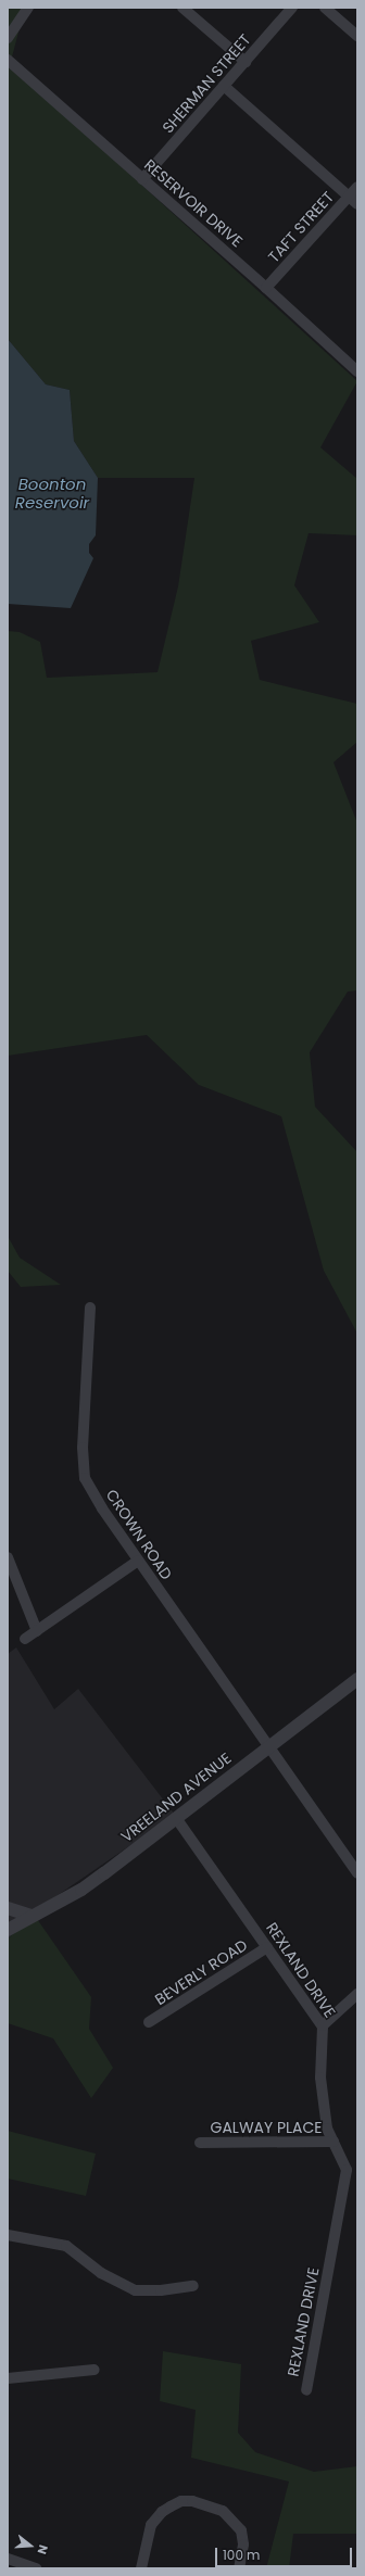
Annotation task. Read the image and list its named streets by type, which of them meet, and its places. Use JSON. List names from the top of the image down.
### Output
{
  "streets": {
    "street": [
      "SHERMAN STREET",
      "RESERVOIR DRIVE",
      "TAFT STREET",
      "CROWN ROAD",
      "VREELAND AVENUE",
      "REXLAND DRIVE",
      "BEVERLY ROAD",
      "GALWAY PLACE"
    ]
  },
  "crossings": [
    ["SHERMAN STREET", "RESERVOIR DRIVE"],
    ["RESERVOIR DRIVE", "TAFT STREET"],
    ["CROWN ROAD", "VREELAND AVENUE"],
    ["VREELAND AVENUE", "REXLAND DRIVE"],
    ["REXLAND DRIVE", "BEVERLY ROAD"],
    ["REXLAND DRIVE", "GALWAY PLACE"]
  ],
  "water": ["Boonton Reservoir"],
  "scale_bar": "100 m",
  "north": "right"
}
